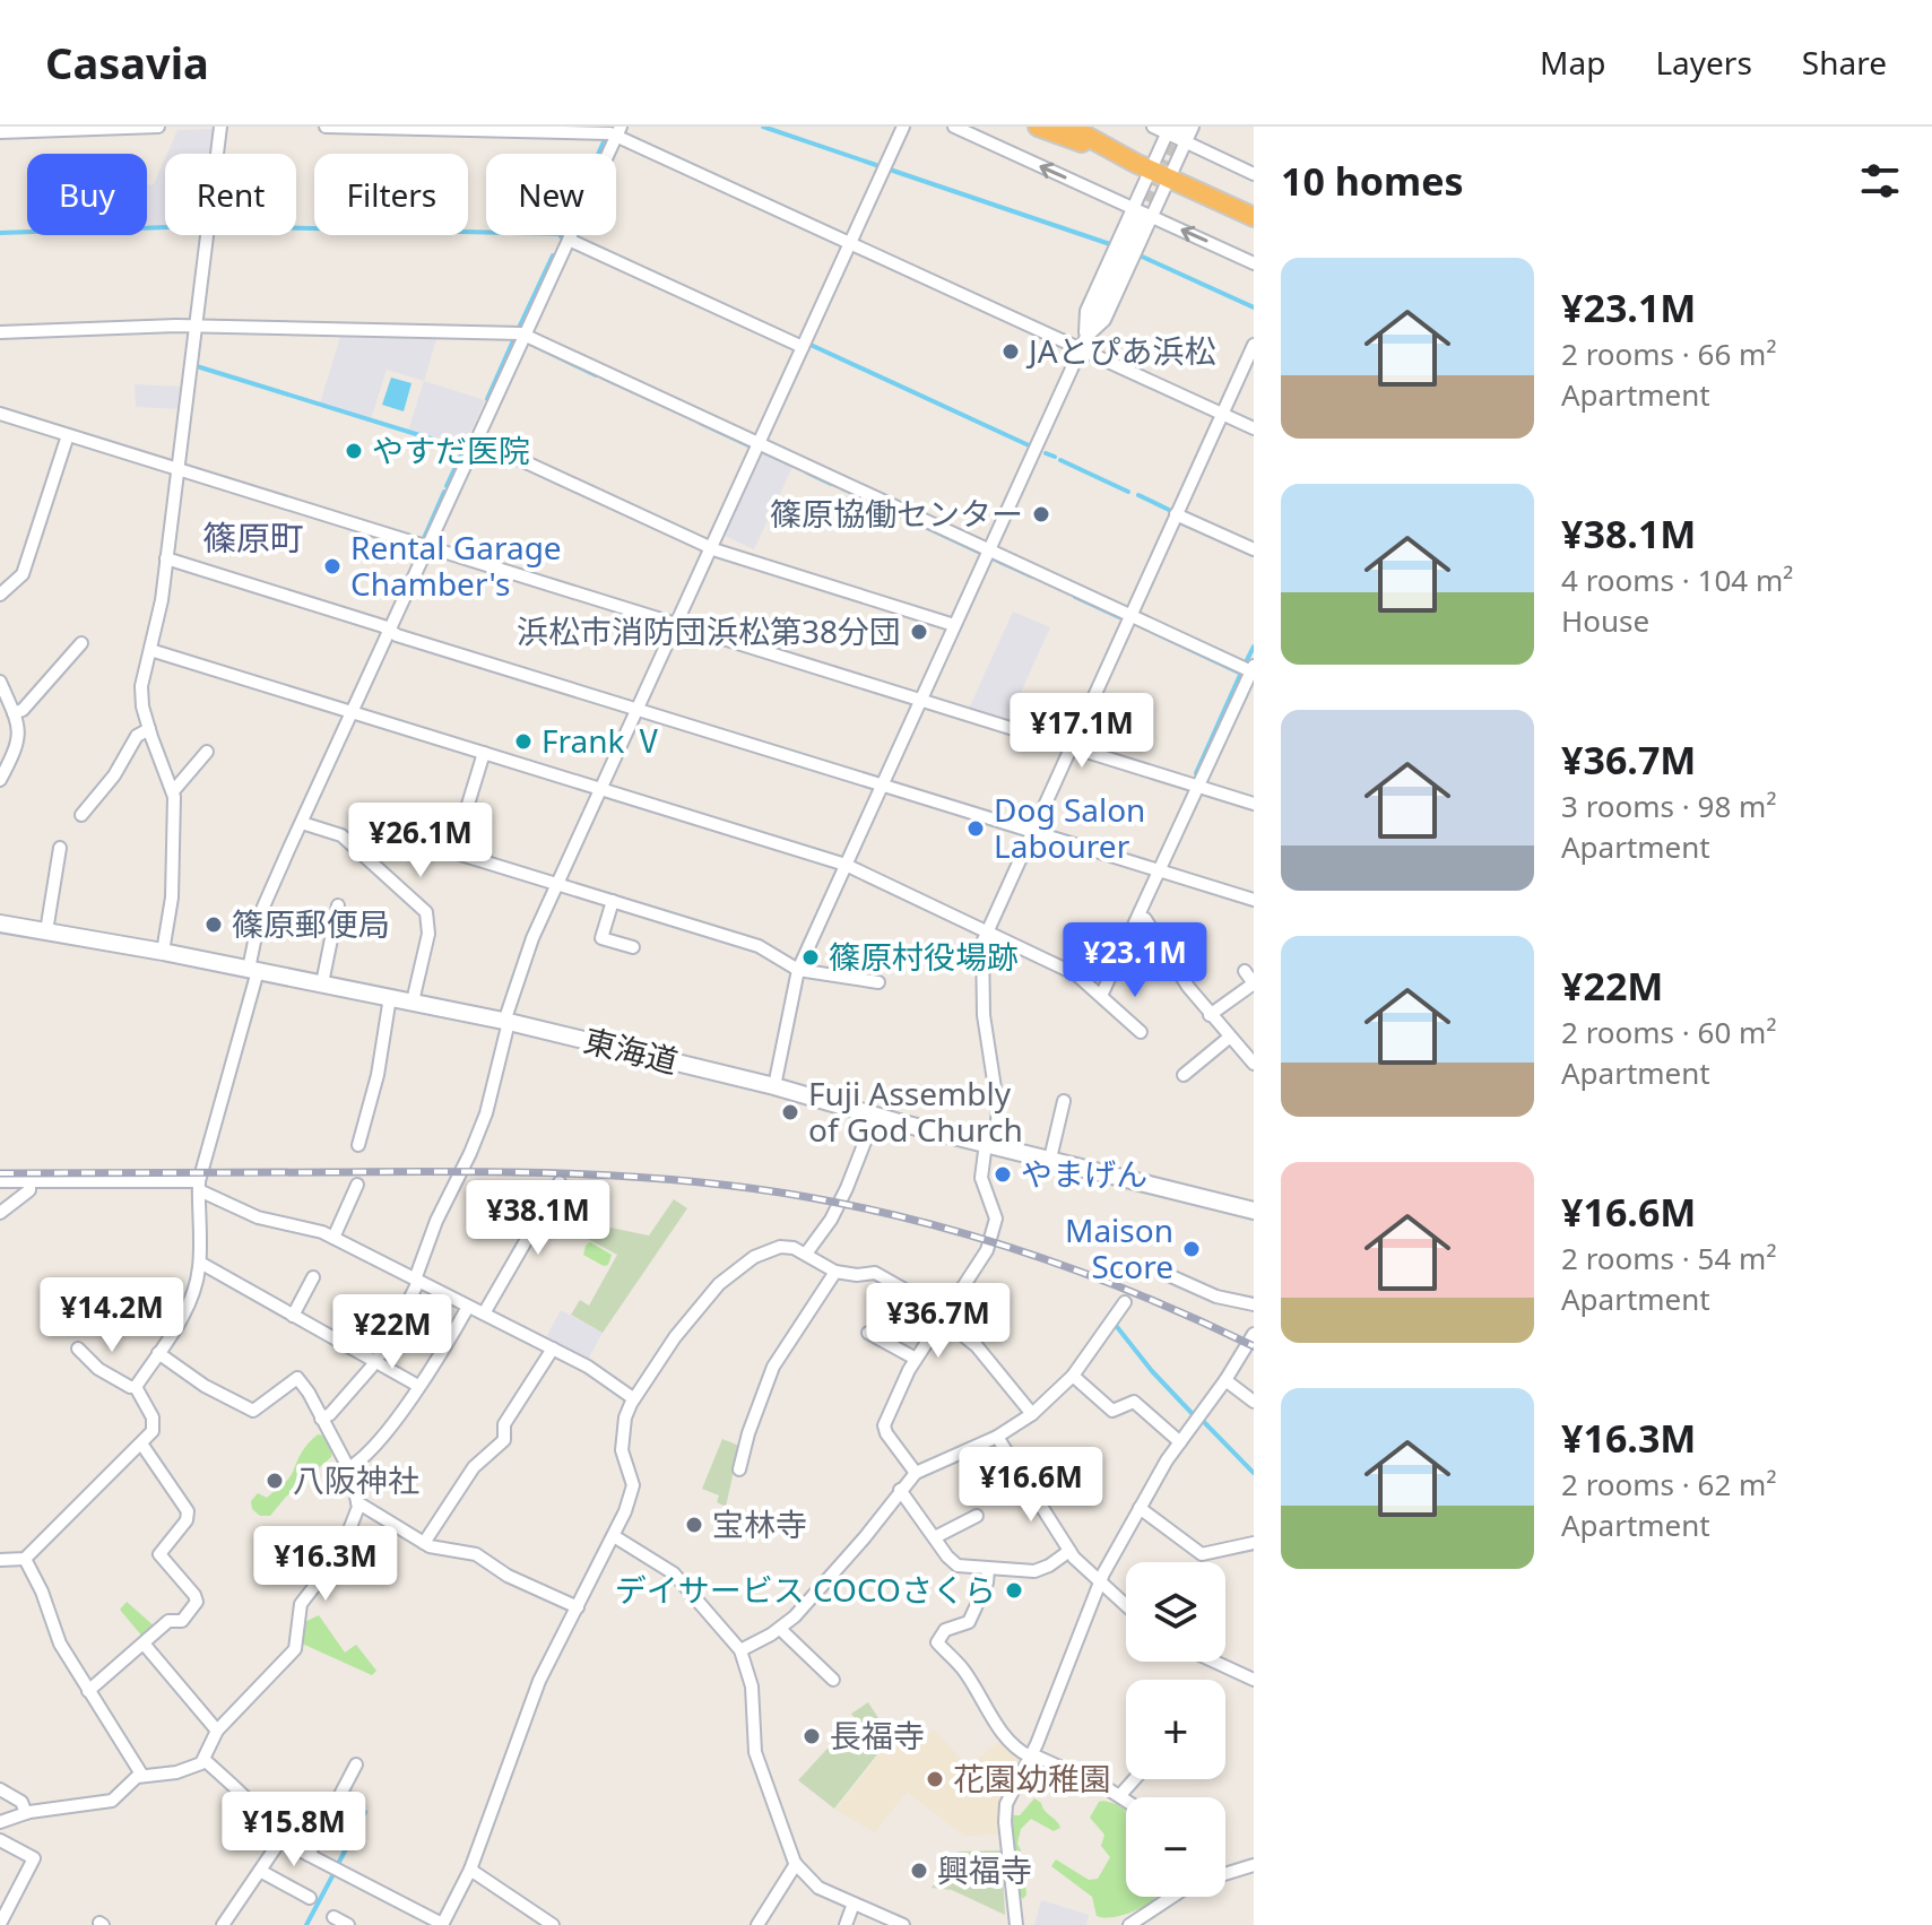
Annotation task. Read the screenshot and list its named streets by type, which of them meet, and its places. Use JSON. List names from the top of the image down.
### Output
{
  "streets": {
    "main road": ["東海道"]
  },
  "districts": ["篠原町"],
  "places": [
    "JAとぴあ浜松",
    "やすだ医院",
    "篠原協働センター",
    "Rental Garage Chamber's",
    "浜松市消防団浜松第38分団",
    "Frank Ⅴ",
    "Dog Salon Labourer",
    "篠原郵便局",
    "篠原村役場跡",
    "Fuji Assembly of God Church",
    "やまげん",
    "Maison Score",
    "八阪神社",
    "宝林寺",
    "デイサービス COCOさくら",
    "長福寺",
    "花園幼稚園",
    "興福寺"
  ],
  "page": {
    "header": "Casavia",
    "nav": ["Map", "Layers", "Share"],
    "heading": "10 homes",
    "chip": [
      "Buy",
      "Rent",
      "Filters",
      "New"
    ],
    "list": [
      {
        "name": "¥23.1M",
        "note": "2 rooms · 66 m² · Apartment"
      },
      {
        "name": "¥38.1M",
        "note": "4 rooms · 104 m² · House"
      },
      {
        "name": "¥36.7M",
        "note": "3 rooms · 98 m² · Apartment"
      },
      {
        "name": "¥22M",
        "note": "2 rooms · 60 m² · Apartment"
      },
      {
        "name": "¥16.6M",
        "note": "2 rooms · 54 m² · Apartment"
      },
      {
        "name": "¥16.3M",
        "note": "2 rooms · 62 m² · Apartment"
      }
    ],
    "price": [
      "¥17.1M",
      "¥26.1M",
      "¥23.1M",
      "¥38.1M",
      "¥14.2M",
      "¥36.7M",
      "¥22M",
      "¥16.6M",
      "¥16.3M",
      "¥15.8M"
    ],
    "map_buttons": ["+", "−"]
  }
}
